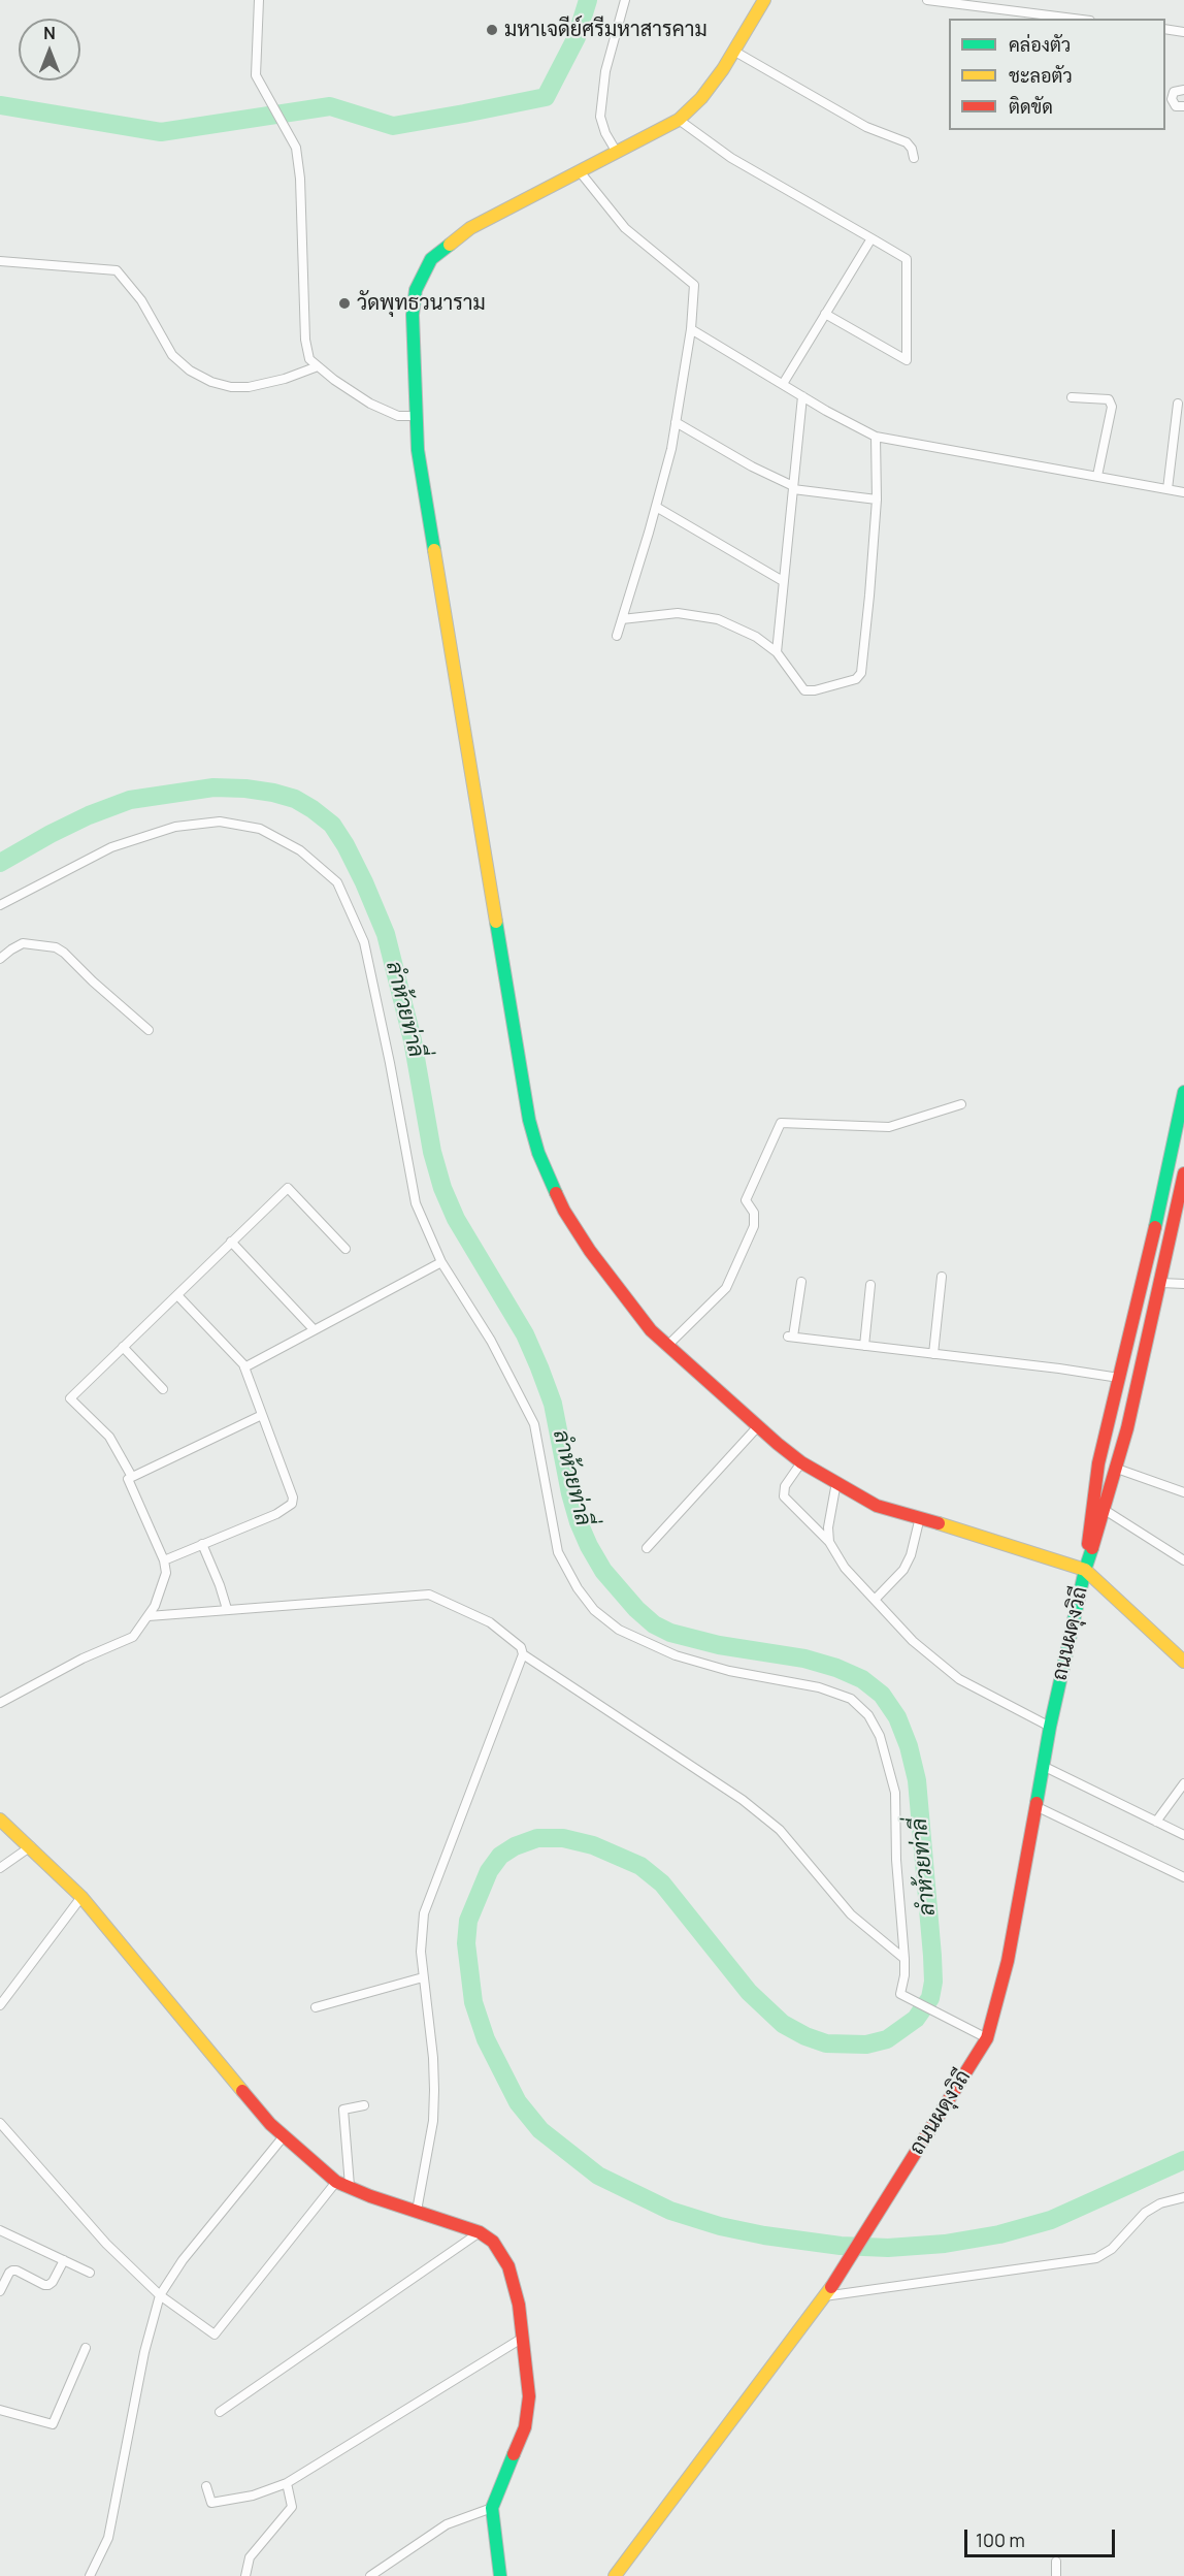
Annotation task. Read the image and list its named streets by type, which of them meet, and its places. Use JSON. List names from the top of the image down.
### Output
{
  "streets": {
    "street": ["ถนนผดุงวิถี"]
  },
  "water": ["ลำห้วยท่าลี่"],
  "places": ["มหาเจดีย์ศรีมหาสารคาม", "วัดพุทธวนาราม"],
  "legend": ["คล่องตัว", "ชะลอตัว", "ติดขัด"],
  "scale_bar": "100 m",
  "north": "top"
}
